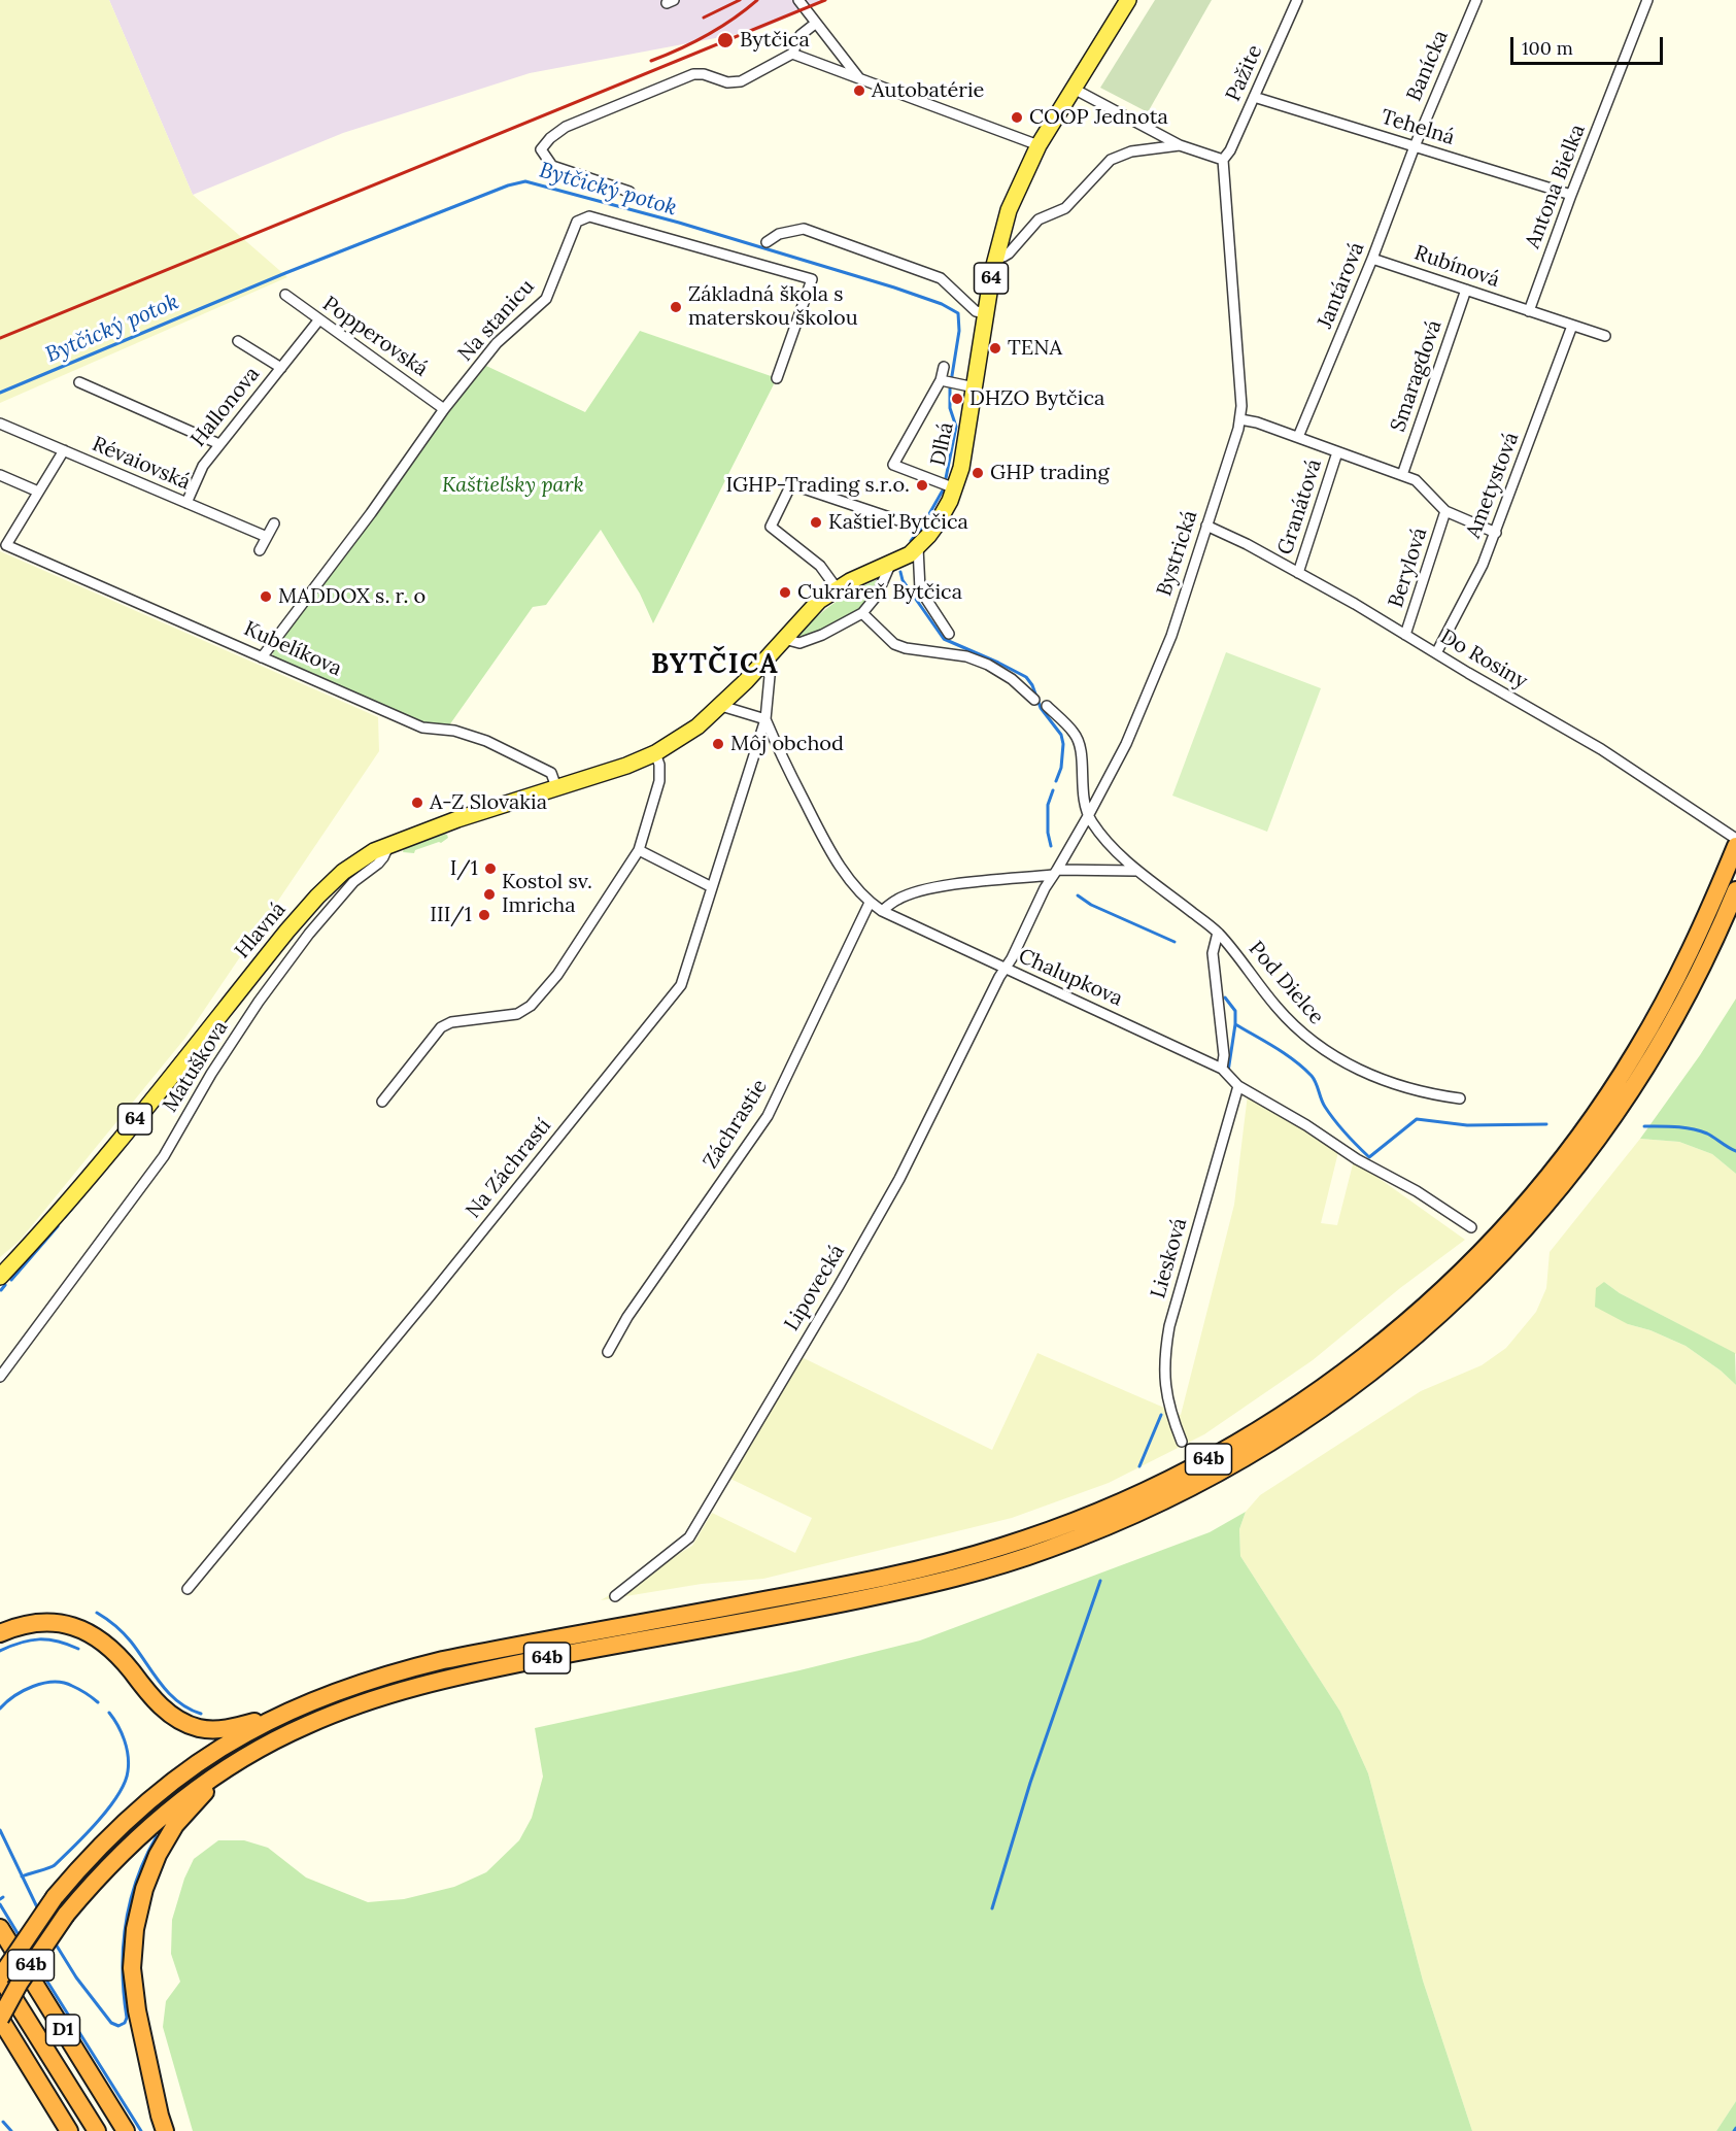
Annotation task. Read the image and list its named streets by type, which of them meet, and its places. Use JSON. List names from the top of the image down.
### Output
{
  "streets": {
    "highway": ["64b", "D1"],
    "main road": ["64", "Dlhá", "Hlavná"],
    "street": [
      "Banícka",
      "Pažite",
      "Tehelná",
      "Antona Bielka",
      "Rubínová",
      "Jantárová",
      "Na stanicu",
      "Popperovská",
      "Smaragdová",
      "Hallonova",
      "Révaiovská",
      "Ametystová",
      "Granátová",
      "Bystrická",
      "Berylová",
      "Kubelíkova",
      "Do Rosiny",
      "Chalupkova",
      "Pod Dielce",
      "Matuškova",
      "Záchrastie",
      "Na Záchrastí",
      "Liesková",
      "Lipovecká"
    ]
  },
  "crossings": [
    ["Banícka", "Tehelná"],
    ["Banícka", "Jantárová"],
    ["Pažite", "Tehelná"],
    ["Pažite", "Bystrická"],
    ["Tehelná", "Antona Bielka"],
    ["Tehelná", "Jantárová"],
    ["Antona Bielka", "Rubínová"],
    ["Rubínová", "Jantárová"],
    ["Rubínová", "Smaragdová"],
    ["Na stanicu", "Popperovská"],
    ["Na stanicu", "Kubelíkova"],
    ["Popperovská", "Hallonova"],
    ["Hallonova", "Révaiovská"],
    ["Dlhá", "Hlavná"],
    ["Dlhá", "Na Záchrastí"],
    ["Ametystová", "Do Rosiny"],
    ["Granátová", "Do Rosiny"],
    ["Bystrická", "Do Rosiny"],
    ["Bystrická", "Chalupkova"],
    ["Bystrická", "Pod Dielce"],
    ["Bystrická", "Lipovecká"],
    ["Berylová", "Do Rosiny"],
    ["Kubelíkova", "Hlavná"],
    ["Hlavná", "Matuškova"],
    ["Chalupkova", "Záchrastie"],
    ["Chalupkova", "Na Záchrastí"],
    ["Chalupkova", "Liesková"],
    ["Chalupkova", "Lipovecká"],
    ["64b", "D1"]
  ],
  "districts": ["BYTČICA"],
  "water": ["Bytčický potok"],
  "parks": ["Kaštieľsky park"],
  "places": [
    "Bytčica",
    "Autobatérie",
    "COOP Jednota",
    "Základná škola s materskou školou",
    "TENA",
    "DHZO Bytčica",
    "GHP trading",
    "IGHP-Trading s.r.o.",
    "Kaštieľ Bytčica",
    "Cukráreň Bytčica",
    "MADDOX s. r. o",
    "Môj obchod",
    "A-Z Slovakia",
    "I/1",
    "Kostol sv. Imricha",
    "III/1"
  ],
  "scale_bar": "100 m"
}
